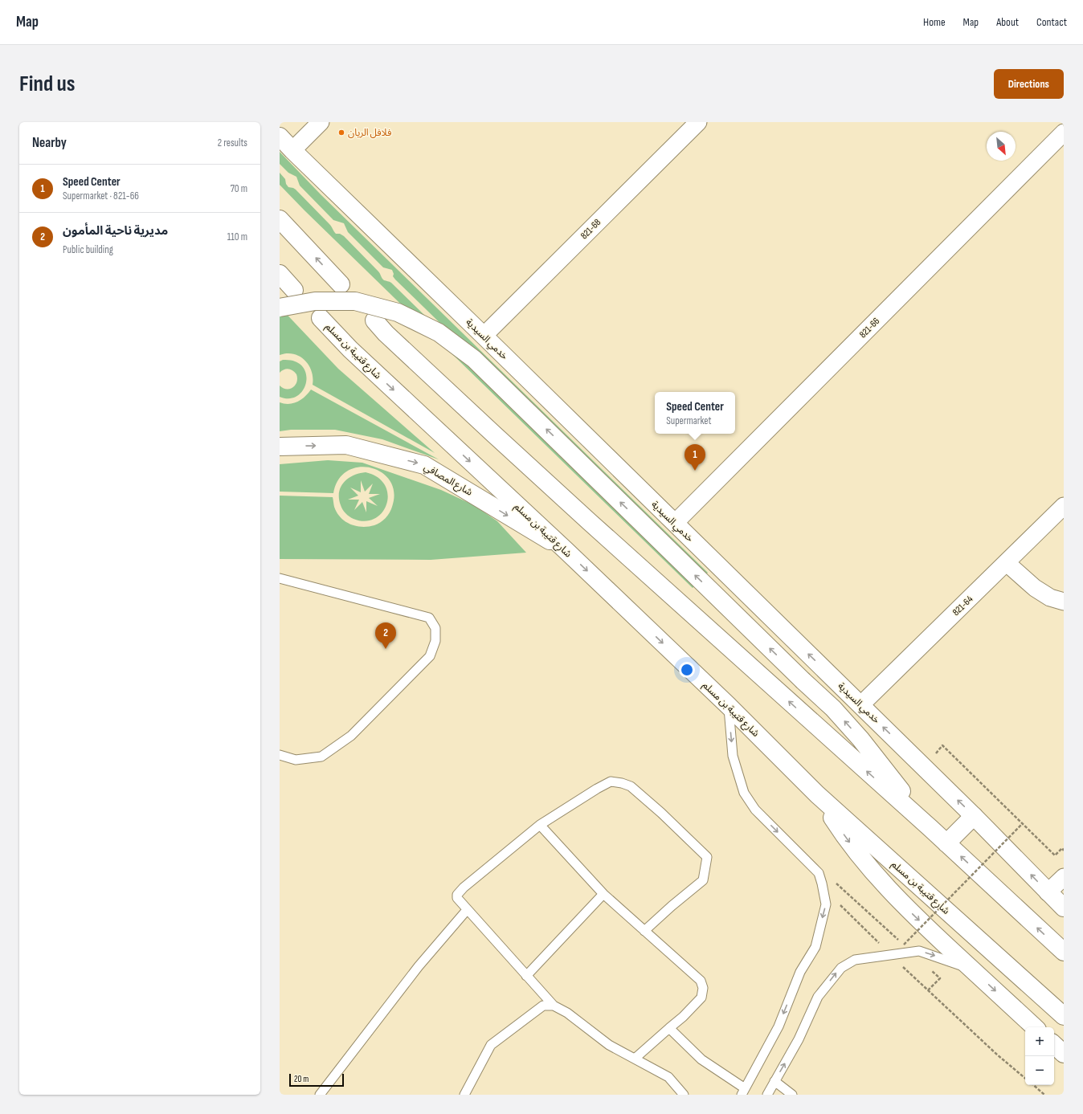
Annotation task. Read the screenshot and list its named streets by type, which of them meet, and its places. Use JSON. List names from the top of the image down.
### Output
{
  "streets": {
    "main road": ["خدمي السيدية", "شارع قتيبة بن مسلم", "شارع المصافي"],
    "street": ["821-68", "821-66", "821-64"]
  },
  "crossings": [
    ["821-68", "خدمي السيدية"],
    ["821-66", "خدمي السيدية"],
    ["خدمي السيدية", "821-64"],
    ["شارع قتيبة بن مسلم", "شارع المصافي"]
  ],
  "places": ["فلافل الريان"],
  "scale_bar": "20 m",
  "north": "bottom right",
  "page": {
    "header": "Map",
    "nav": [
      "Home",
      "Map",
      "About",
      "Contact"
    ],
    "buttons": "Directions",
    "title": "Find us",
    "heading": ["Nearby", "2 results"],
    "list": [
      {
        "mark": "1",
        "name": "Speed Center",
        "note": "Supermarket · 821-66",
        "value": "70 m"
      },
      {
        "mark": "2",
        "name": "مديرية ناحية المأمون",
        "note": "Public building",
        "value": "110 m"
      }
    ],
    "popup": ["Speed Center", "Supermarket"],
    "pins": ["1", "2"],
    "map_buttons": ["+", "−"],
    "scale": "20 m"
  }
}
